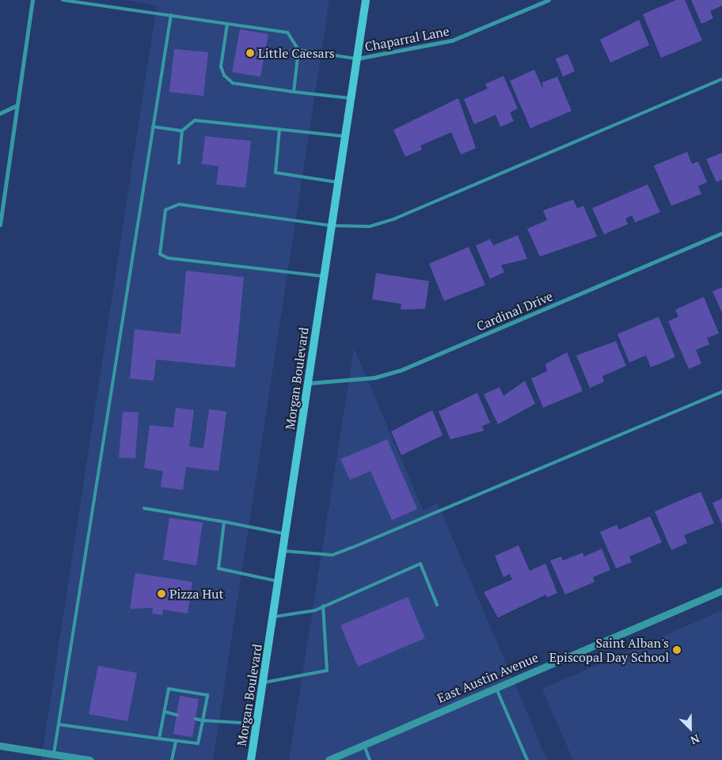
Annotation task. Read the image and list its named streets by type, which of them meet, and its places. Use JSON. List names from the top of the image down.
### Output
{
  "streets": {
    "main road": ["Morgan Boulevard"],
    "street": ["Chaparral Lane", "Cardinal Drive", "East Austin Avenue"]
  },
  "crossings": [
    ["Chaparral Lane", "Morgan Boulevard"],
    ["Cardinal Drive", "Morgan Boulevard"]
  ],
  "places": ["Little Caesars", "Pizza Hut", "Saint Alban's Episcopal Day School"],
  "north": "bottom right"
}
